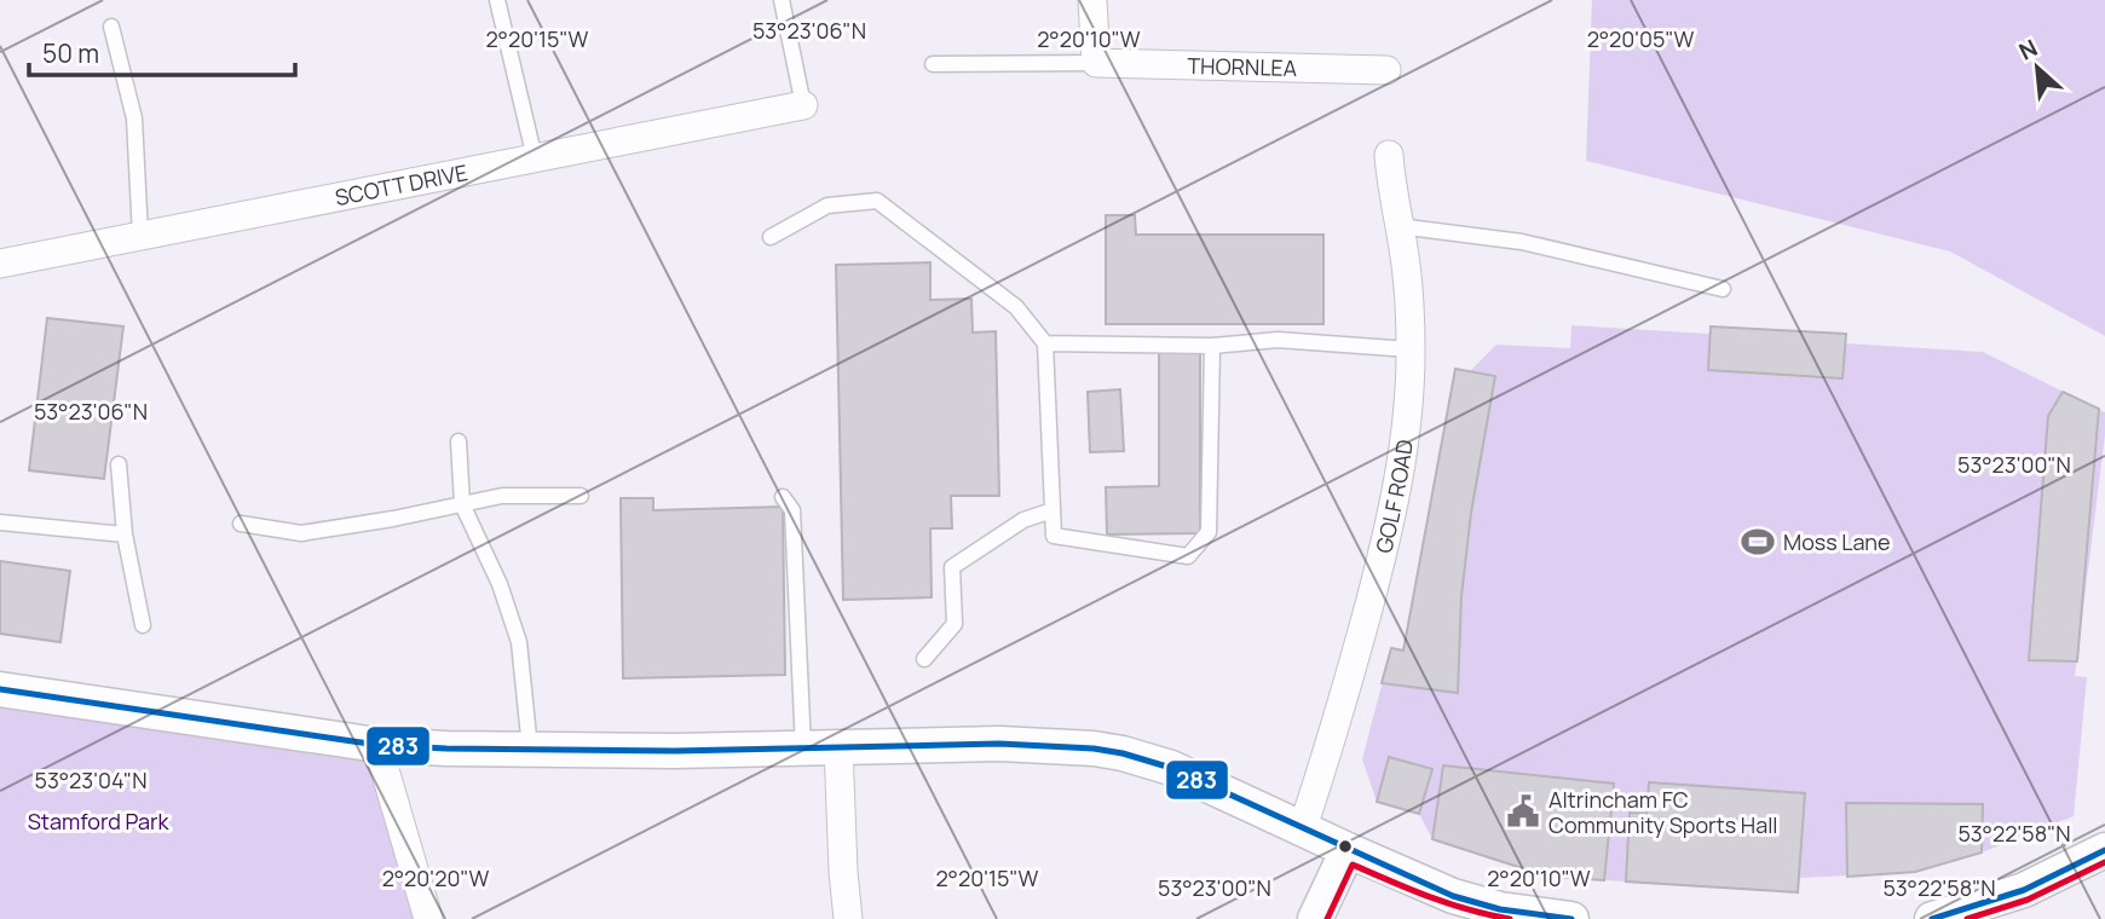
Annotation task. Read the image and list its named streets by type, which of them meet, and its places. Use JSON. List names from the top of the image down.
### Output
{
  "streets": {
    "street": ["THORNLEA", "SCOTT DRIVE", "GOLF ROAD"]
  },
  "parks": ["Stamford Park"],
  "places": {
    "sports": ["Moss Lane"],
    "public building": ["Altrincham FC Community Sports Hall"]
  },
  "lines": ["transit line 283"],
  "scale_bar": "50 m",
  "north": "top left",
  "coordinates": [
    "53°23'06\"N",
    "2°20'15\"W",
    "2°20'10\"W",
    "2°20'05\"W",
    "53°23'00\"N",
    "53°23'04\"N",
    "53°22'58\"N",
    "2°20'20\"W"
  ]
}
